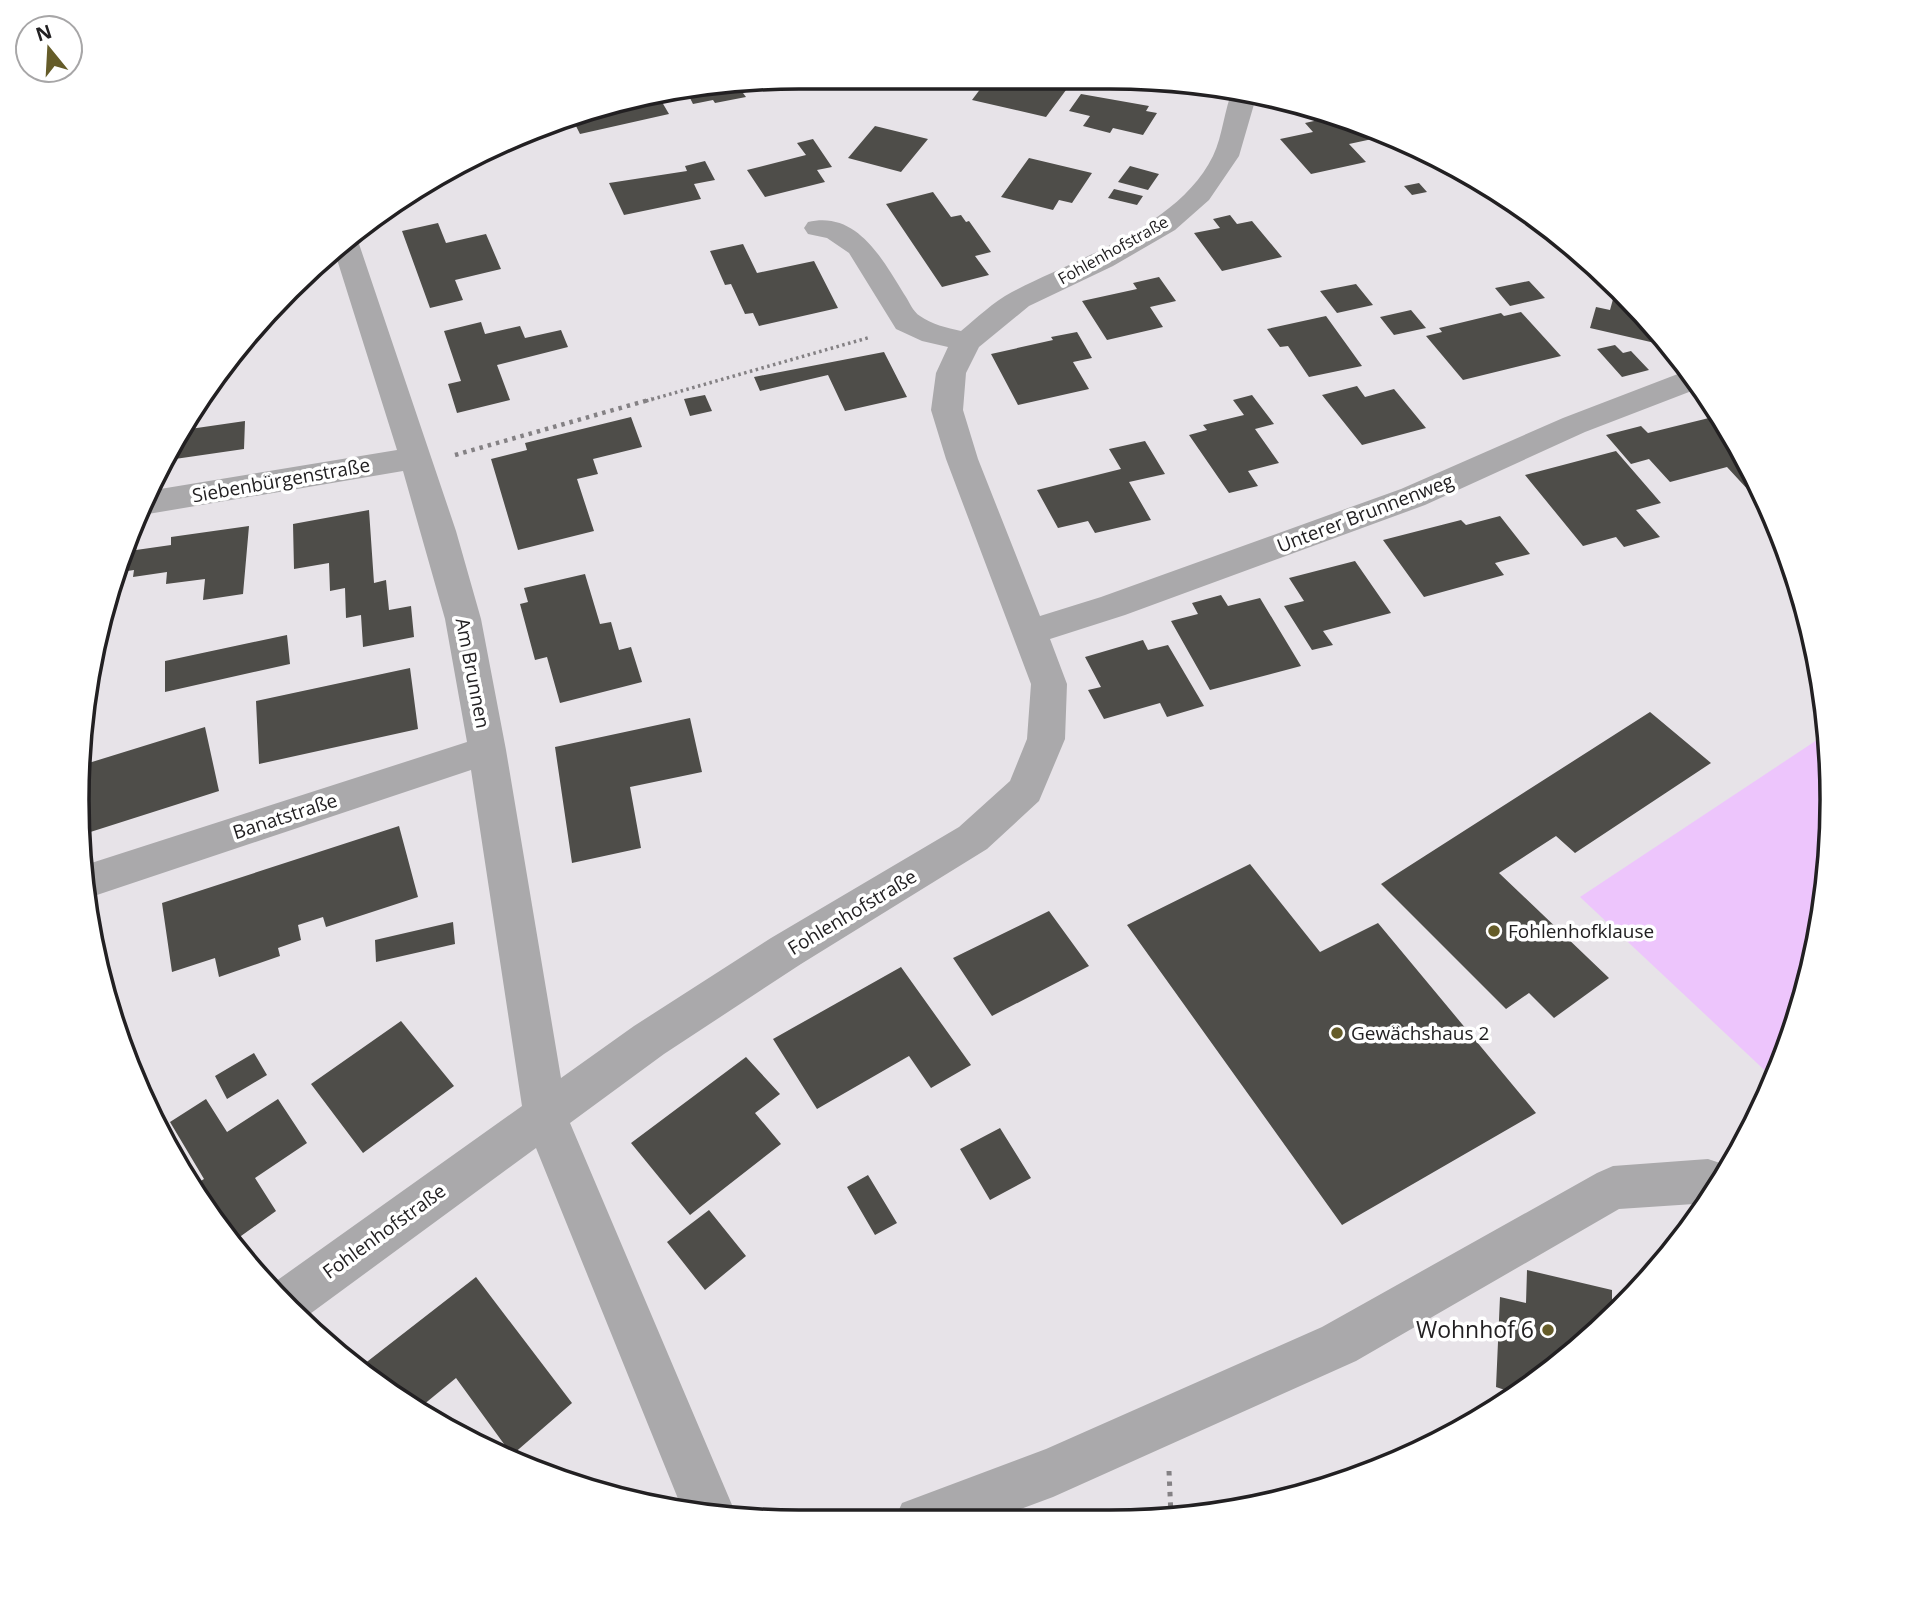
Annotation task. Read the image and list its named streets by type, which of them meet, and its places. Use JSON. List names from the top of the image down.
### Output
{
  "streets": {
    "street": [
      "Fohlenhofstraße",
      "Siebenbürgenstraße",
      "Unterer Brunnenweg",
      "Am Brunnen",
      "Banatstraße"
    ]
  },
  "crossings": [
    ["Fohlenhofstraße", "Unterer Brunnenweg"],
    ["Fohlenhofstraße", "Am Brunnen"],
    ["Siebenbürgenstraße", "Am Brunnen"],
    ["Am Brunnen", "Banatstraße"]
  ],
  "places": ["Fohlenhofklause", "Gewächshaus 2", "Wohnhof 6"],
  "north": "top"
}
